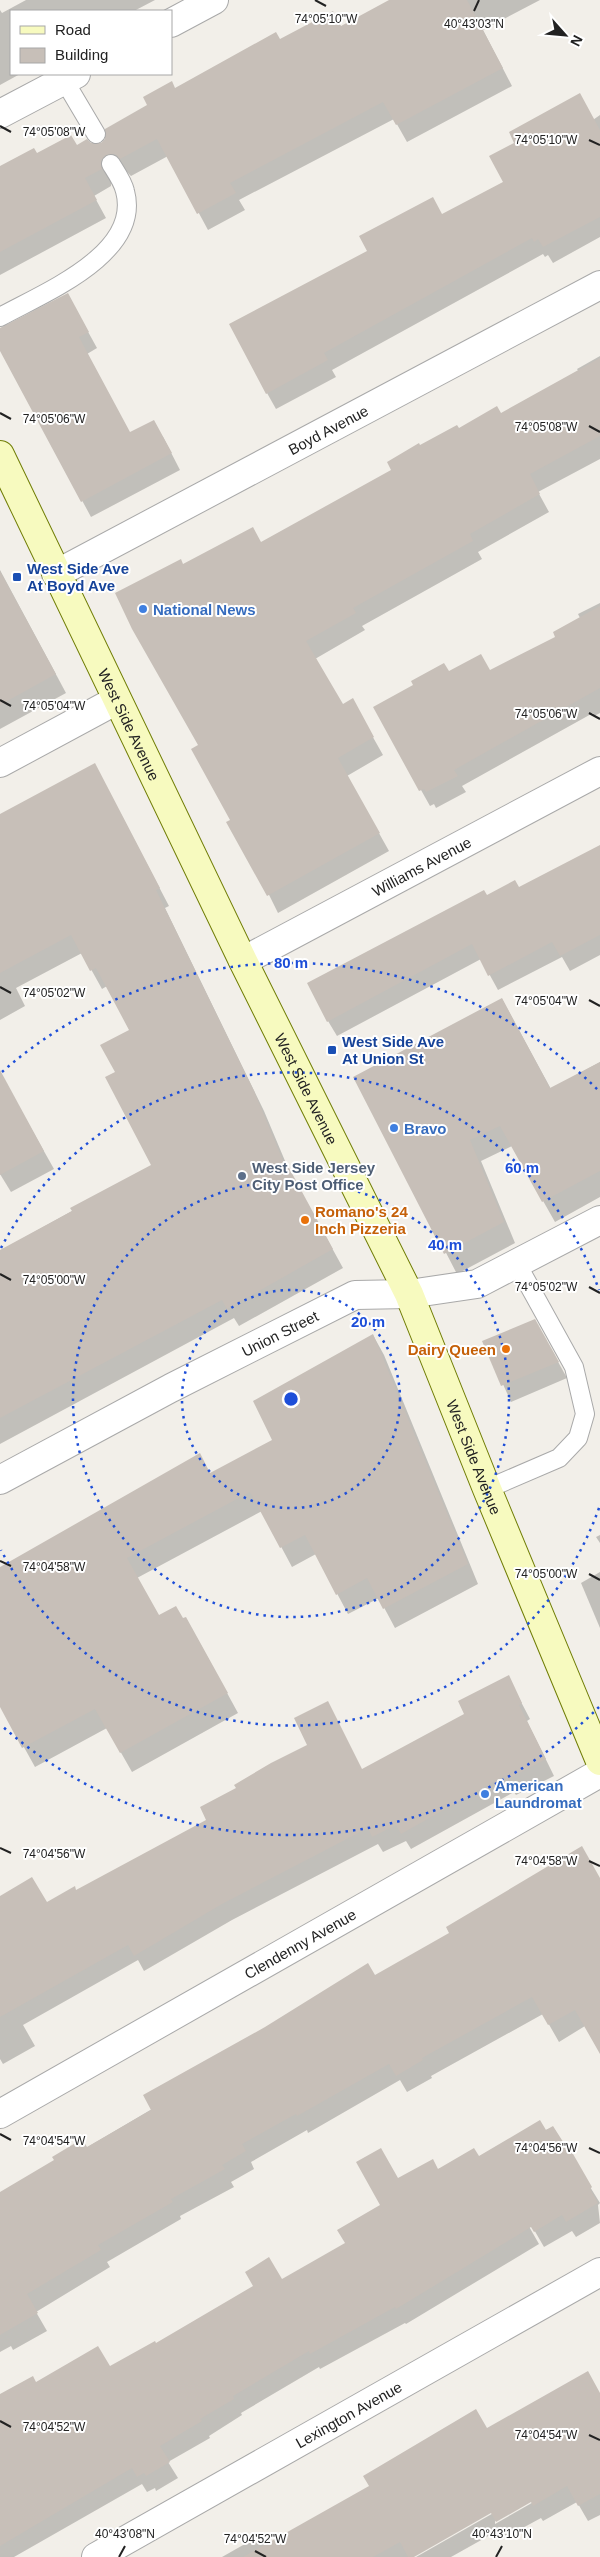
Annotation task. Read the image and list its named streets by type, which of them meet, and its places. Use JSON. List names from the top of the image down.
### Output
{
  "streets": {
    "main road": ["West Side Avenue"],
    "street": [
      "Boyd Avenue",
      "Williams Avenue",
      "Union Street",
      "Clendenny Avenue",
      "Lexington Avenue"
    ]
  },
  "crossings": [
    ["Boyd Avenue", "West Side Avenue"],
    ["West Side Avenue", "Williams Avenue"],
    ["West Side Avenue", "Union Street"]
  ],
  "places": {
    "transit": ["West Side Ave At Boyd Ave", "West Side Ave At Union St"],
    "other": [
      "National News",
      "Bravo",
      "West Side Jersey City Post Office",
      "Romano's 24 Inch Pizzeria",
      "Dairy Queen",
      "American Laundromat"
    ]
  },
  "legend": ["Road", "Building"],
  "north": "bottom right",
  "coordinates": [
    "74°05'10\"W",
    "40°43'03\"N",
    "74°05'08\"W",
    "74°05'06\"W",
    "74°05'04\"W",
    "74°05'02\"W",
    "74°05'00\"W",
    "74°04'58\"W",
    "74°04'56\"W",
    "74°04'54\"W",
    "74°04'52\"W",
    "40°43'08\"N",
    "40°43'10\"N"
  ],
  "rings": [
    "80 m",
    "60 m",
    "40 m",
    "20 m"
  ]
}
